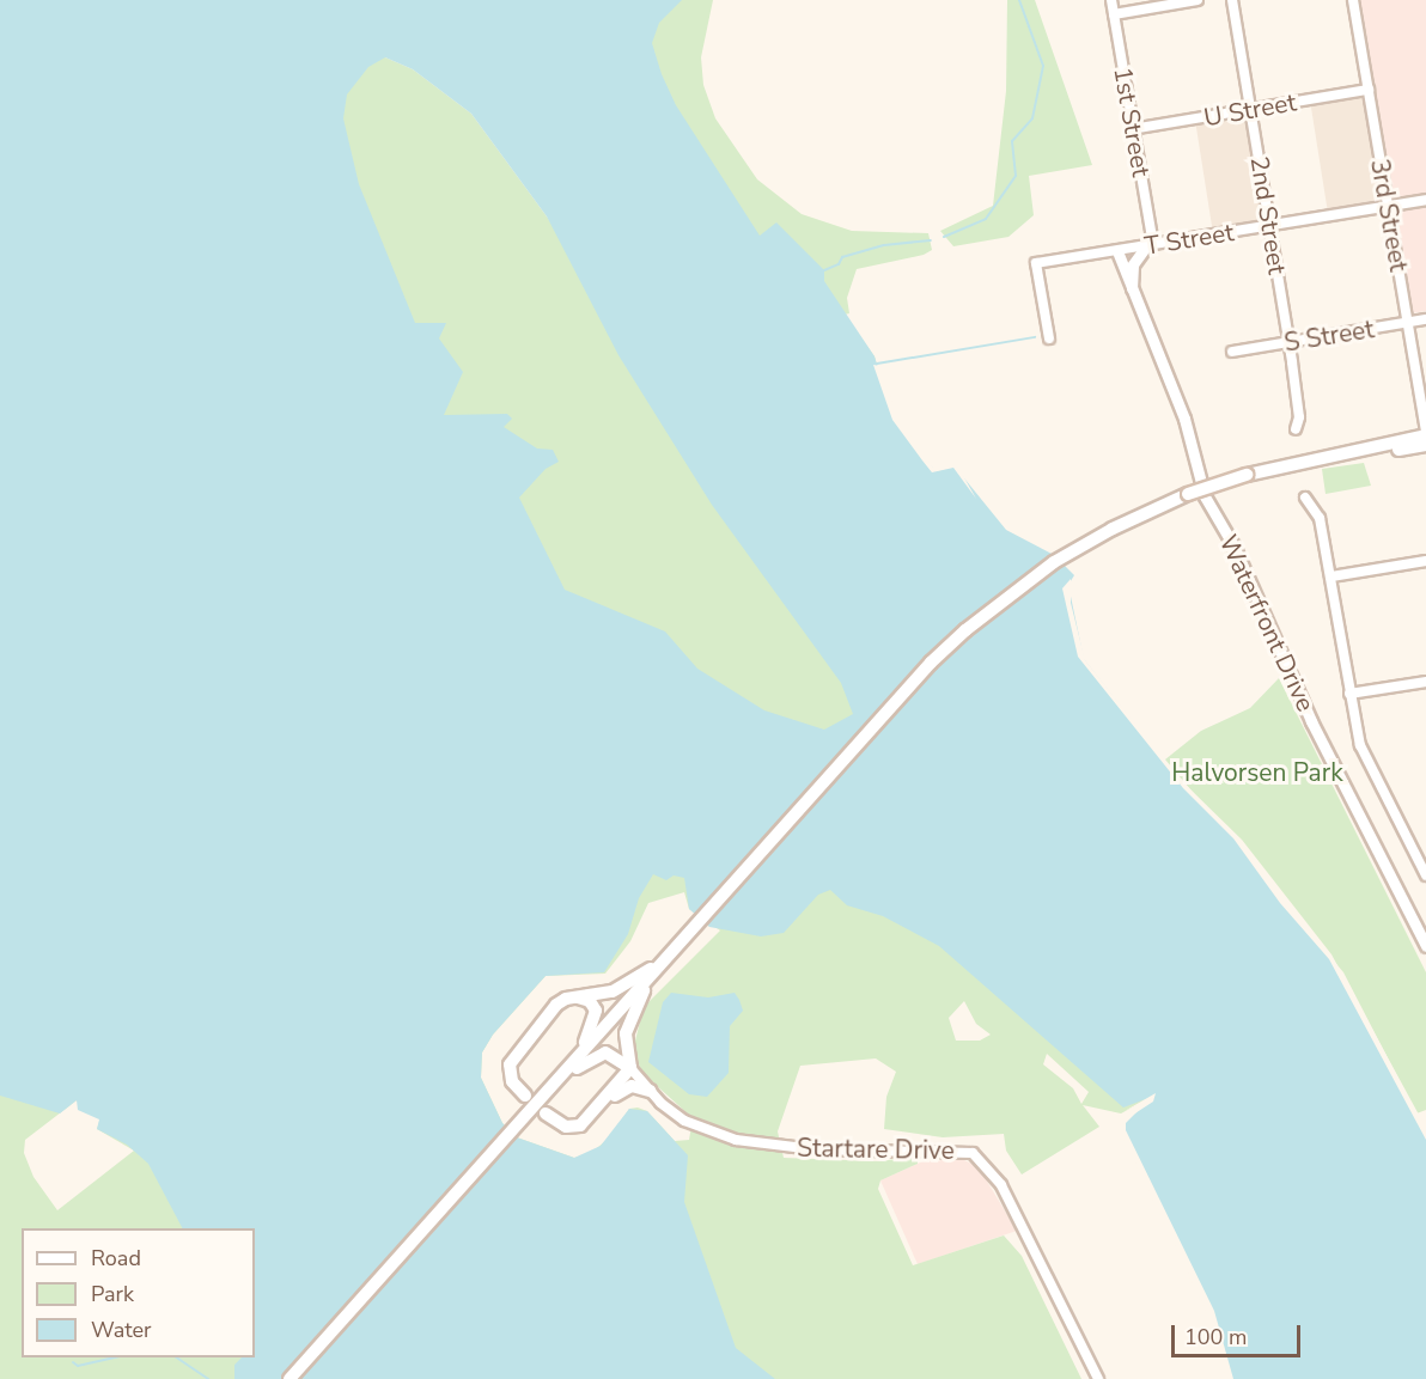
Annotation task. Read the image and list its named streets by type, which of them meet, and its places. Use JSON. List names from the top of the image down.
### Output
{
  "streets": {
    "street": [
      "U Street",
      "1st Street",
      "2nd Street",
      "3rd Street",
      "T Street",
      "S Street",
      "Waterfront Drive",
      "Startare Drive"
    ]
  },
  "crossings": [
    ["U Street", "1st Street"],
    ["U Street", "2nd Street"],
    ["U Street", "3rd Street"],
    ["1st Street", "T Street"],
    ["2nd Street", "T Street"],
    ["2nd Street", "S Street"],
    ["3rd Street", "T Street"],
    ["3rd Street", "S Street"],
    ["T Street", "Waterfront Drive"]
  ],
  "parks": ["Halvorsen Park"],
  "legend": ["Road", "Park", "Water"],
  "scale_bar": "100 m"
}
